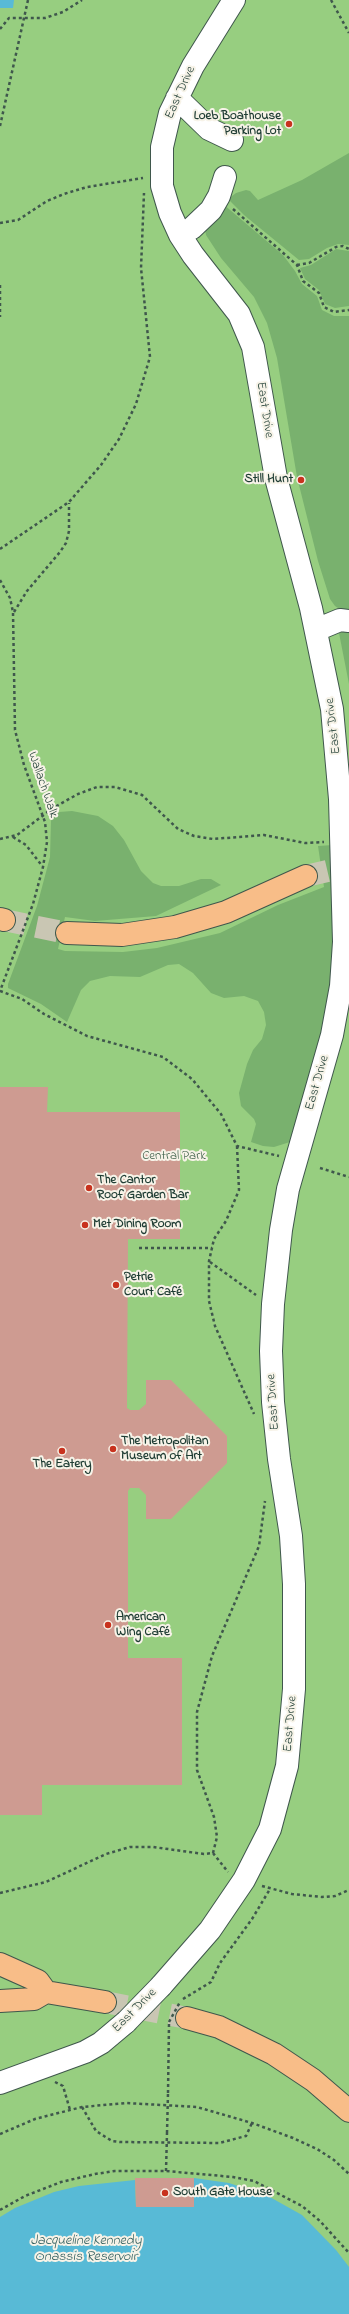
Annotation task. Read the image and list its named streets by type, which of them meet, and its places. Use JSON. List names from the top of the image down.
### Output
{
  "streets": {
    "street": ["East Drive"],
    "path": ["Wallach Walk"]
  },
  "water": ["Jacqueline Kennedy Onassis Reservoir"],
  "parks": ["Central Park"],
  "places": [
    "Loeb Boathouse Parking Lot",
    "Still Hunt",
    "The Cantor Roof Garden Bar",
    "Met Dining Room",
    "Petrie Court Café",
    "The Metropolitan Museum of Art",
    "The Eatery",
    "American Wing Café",
    "South Gate House"
  ]
}
